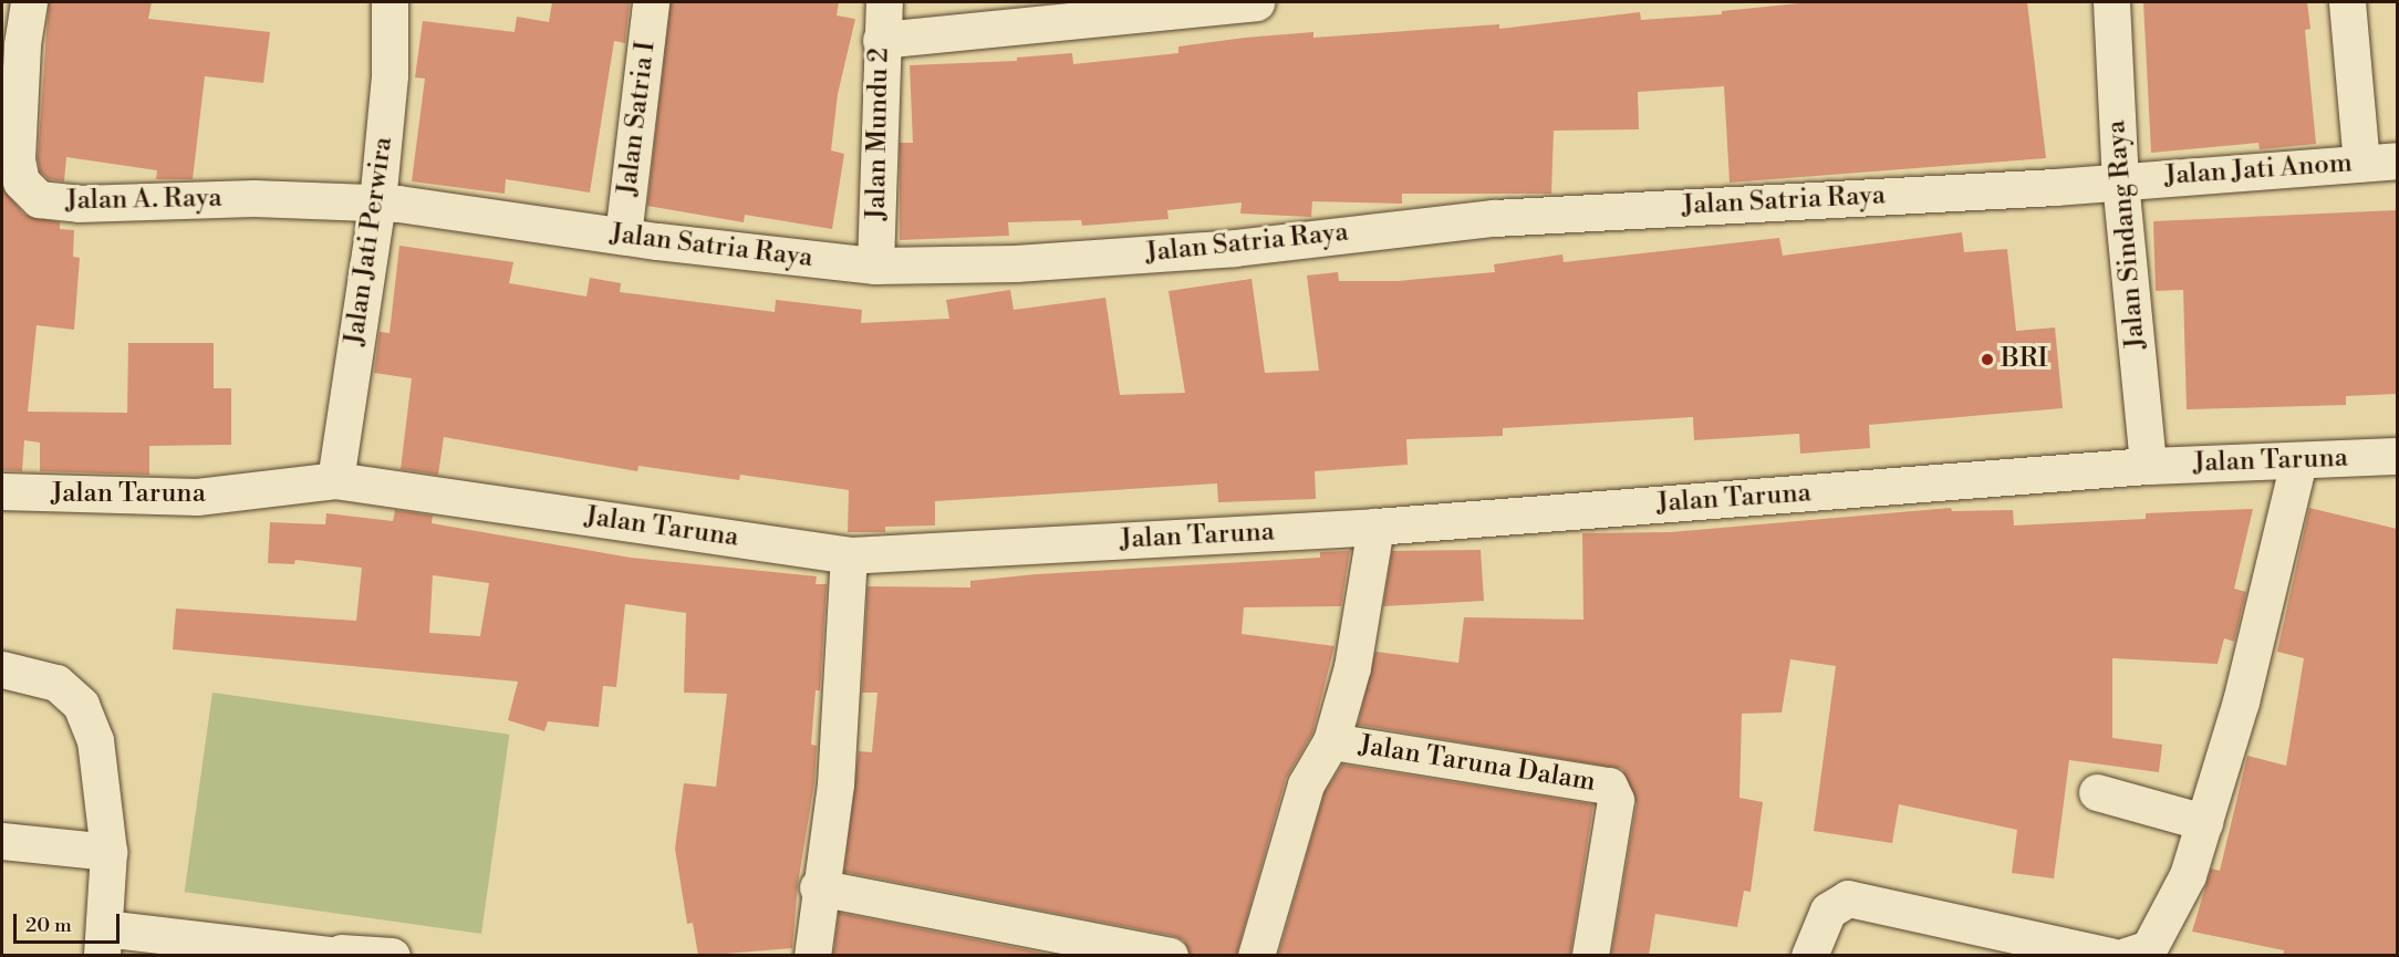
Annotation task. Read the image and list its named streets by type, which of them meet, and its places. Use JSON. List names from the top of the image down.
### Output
{
  "streets": {
    "street": [
      "Jalan Satria I",
      "Jalan Mundu 2",
      "Jalan Jati Anom",
      "Jalan A. Raya",
      "Jalan Satria Raya",
      "Jalan Sindang Raya",
      "Jalan Jati Perwira",
      "Jalan Taruna",
      "Jalan Taruna Dalam"
    ]
  },
  "crossings": [
    ["Jalan Satria I", "Jalan Satria Raya"],
    ["Jalan Mundu 2", "Jalan Satria Raya"],
    ["Jalan Jati Anom", "Jalan Satria Raya"],
    ["Jalan Jati Anom", "Jalan Sindang Raya"],
    ["Jalan A. Raya", "Jalan Satria Raya"],
    ["Jalan A. Raya", "Jalan Jati Perwira"],
    ["Jalan Satria Raya", "Jalan Sindang Raya"],
    ["Jalan Satria Raya", "Jalan Jati Perwira"],
    ["Jalan Sindang Raya", "Jalan Taruna"],
    ["Jalan Jati Perwira", "Jalan Taruna"]
  ],
  "places": ["BRI"],
  "scale_bar": "20 m"
}
